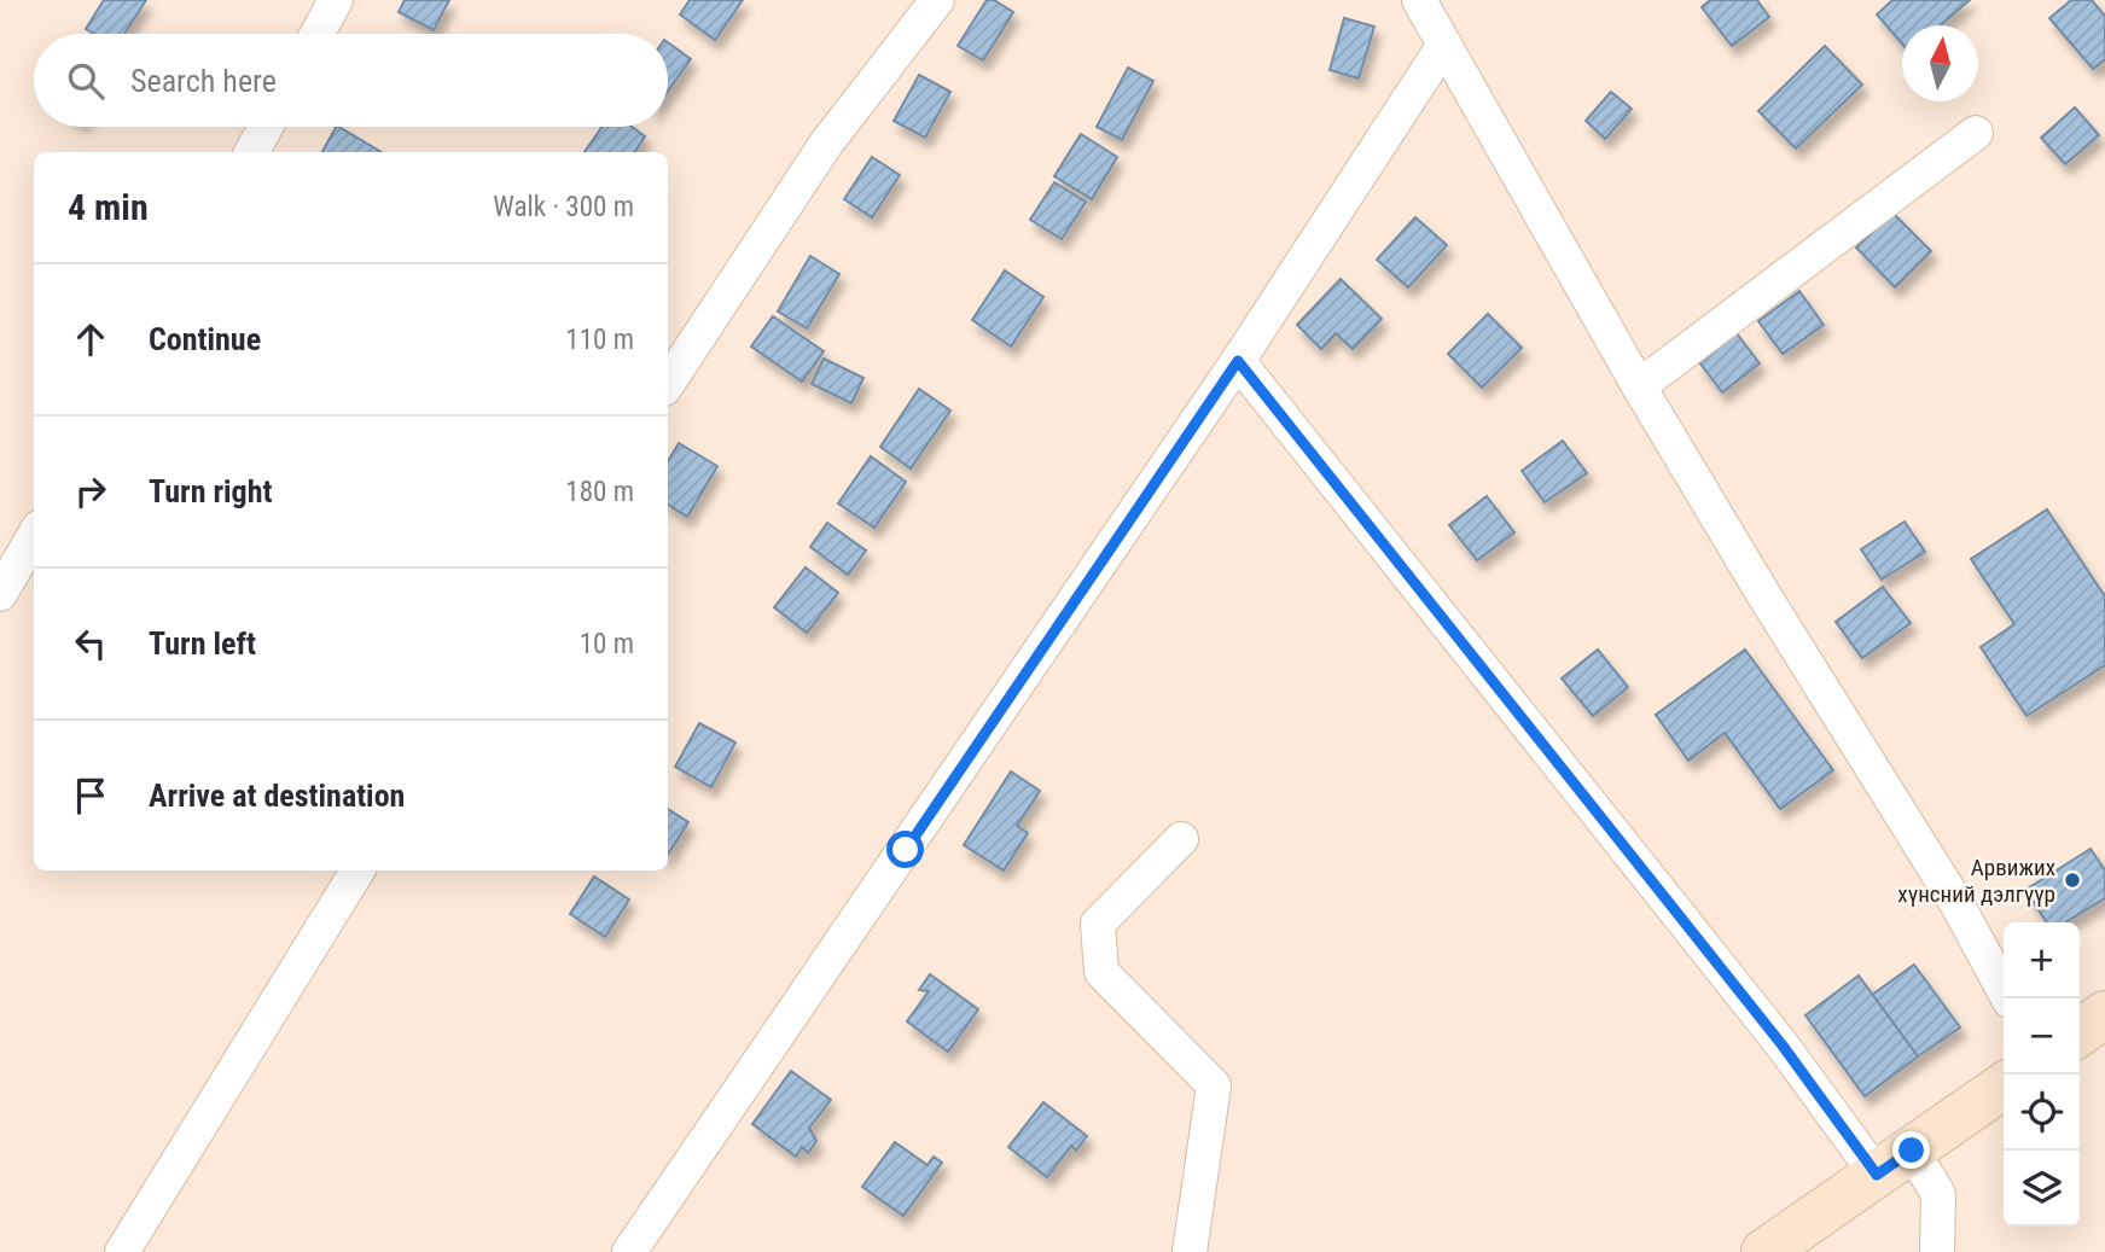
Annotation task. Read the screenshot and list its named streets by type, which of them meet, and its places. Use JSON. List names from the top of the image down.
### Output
{
  "places": ["Арвижих хүнсний дэлгүүр"],
  "north": "top",
  "page": {
    "search": "Search here",
    "heading": ["4 min", "Walk · 300 m"],
    "list": [
      ["Continue", "110 m"],
      ["Turn right", "180 m"],
      ["Turn left", "10 m"],
      "Arrive at destination"
    ],
    "map_buttons": ["+", "−"]
  }
}
